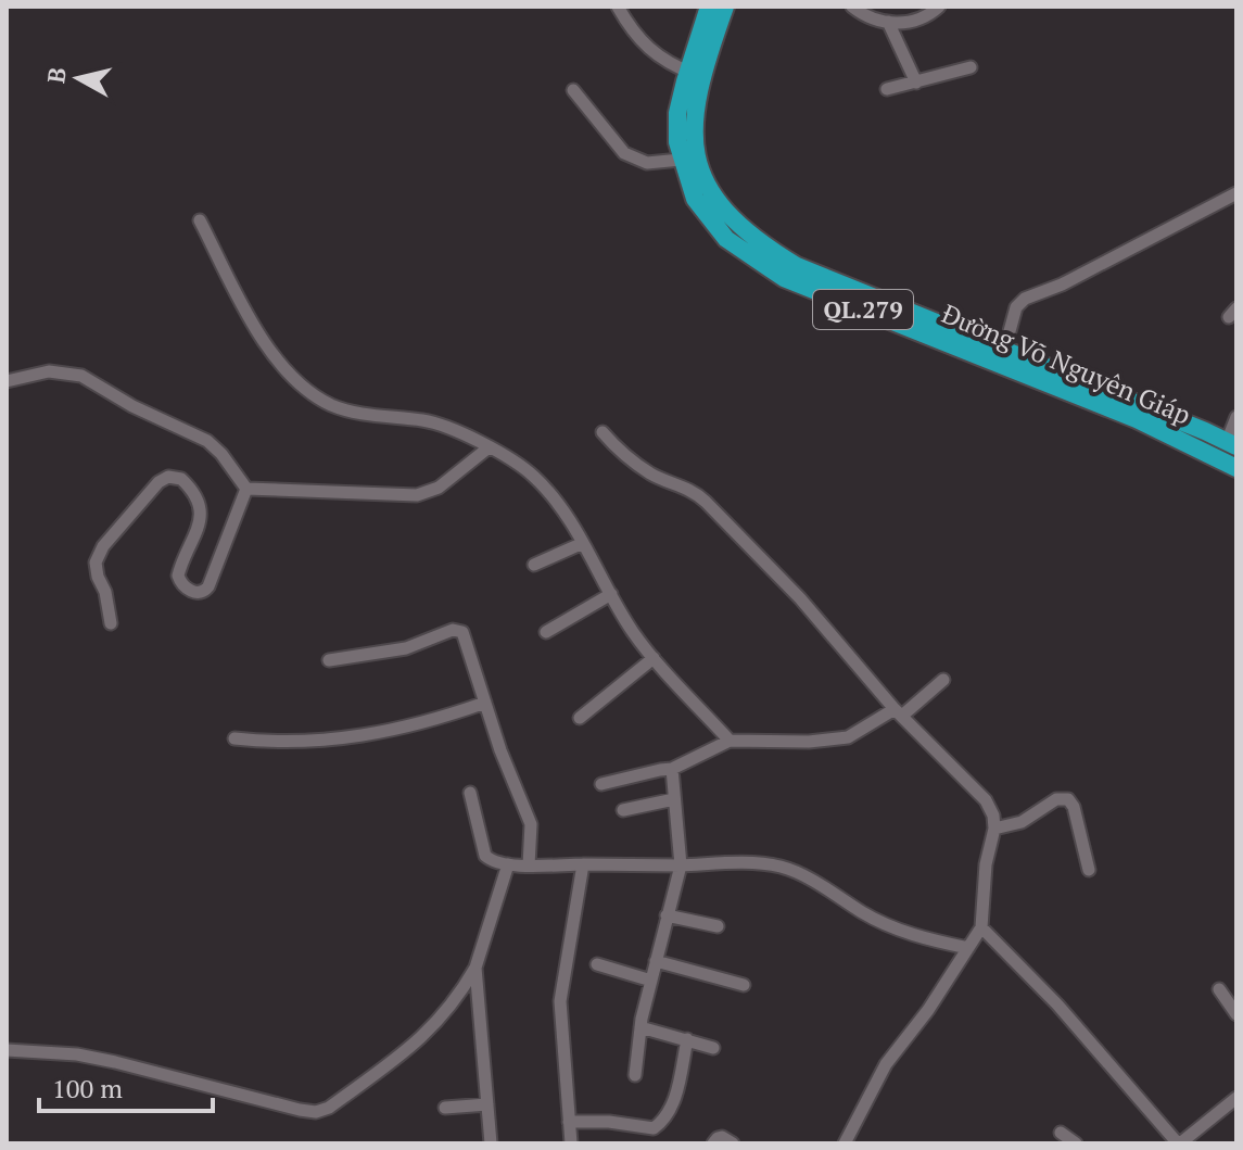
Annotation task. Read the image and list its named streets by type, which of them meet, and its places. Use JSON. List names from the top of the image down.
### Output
{
  "streets": {
    "highway": ["QL.279", "Đường Võ Nguyên Giáp"]
  },
  "scale_bar": "100 m",
  "north": "left"
}
